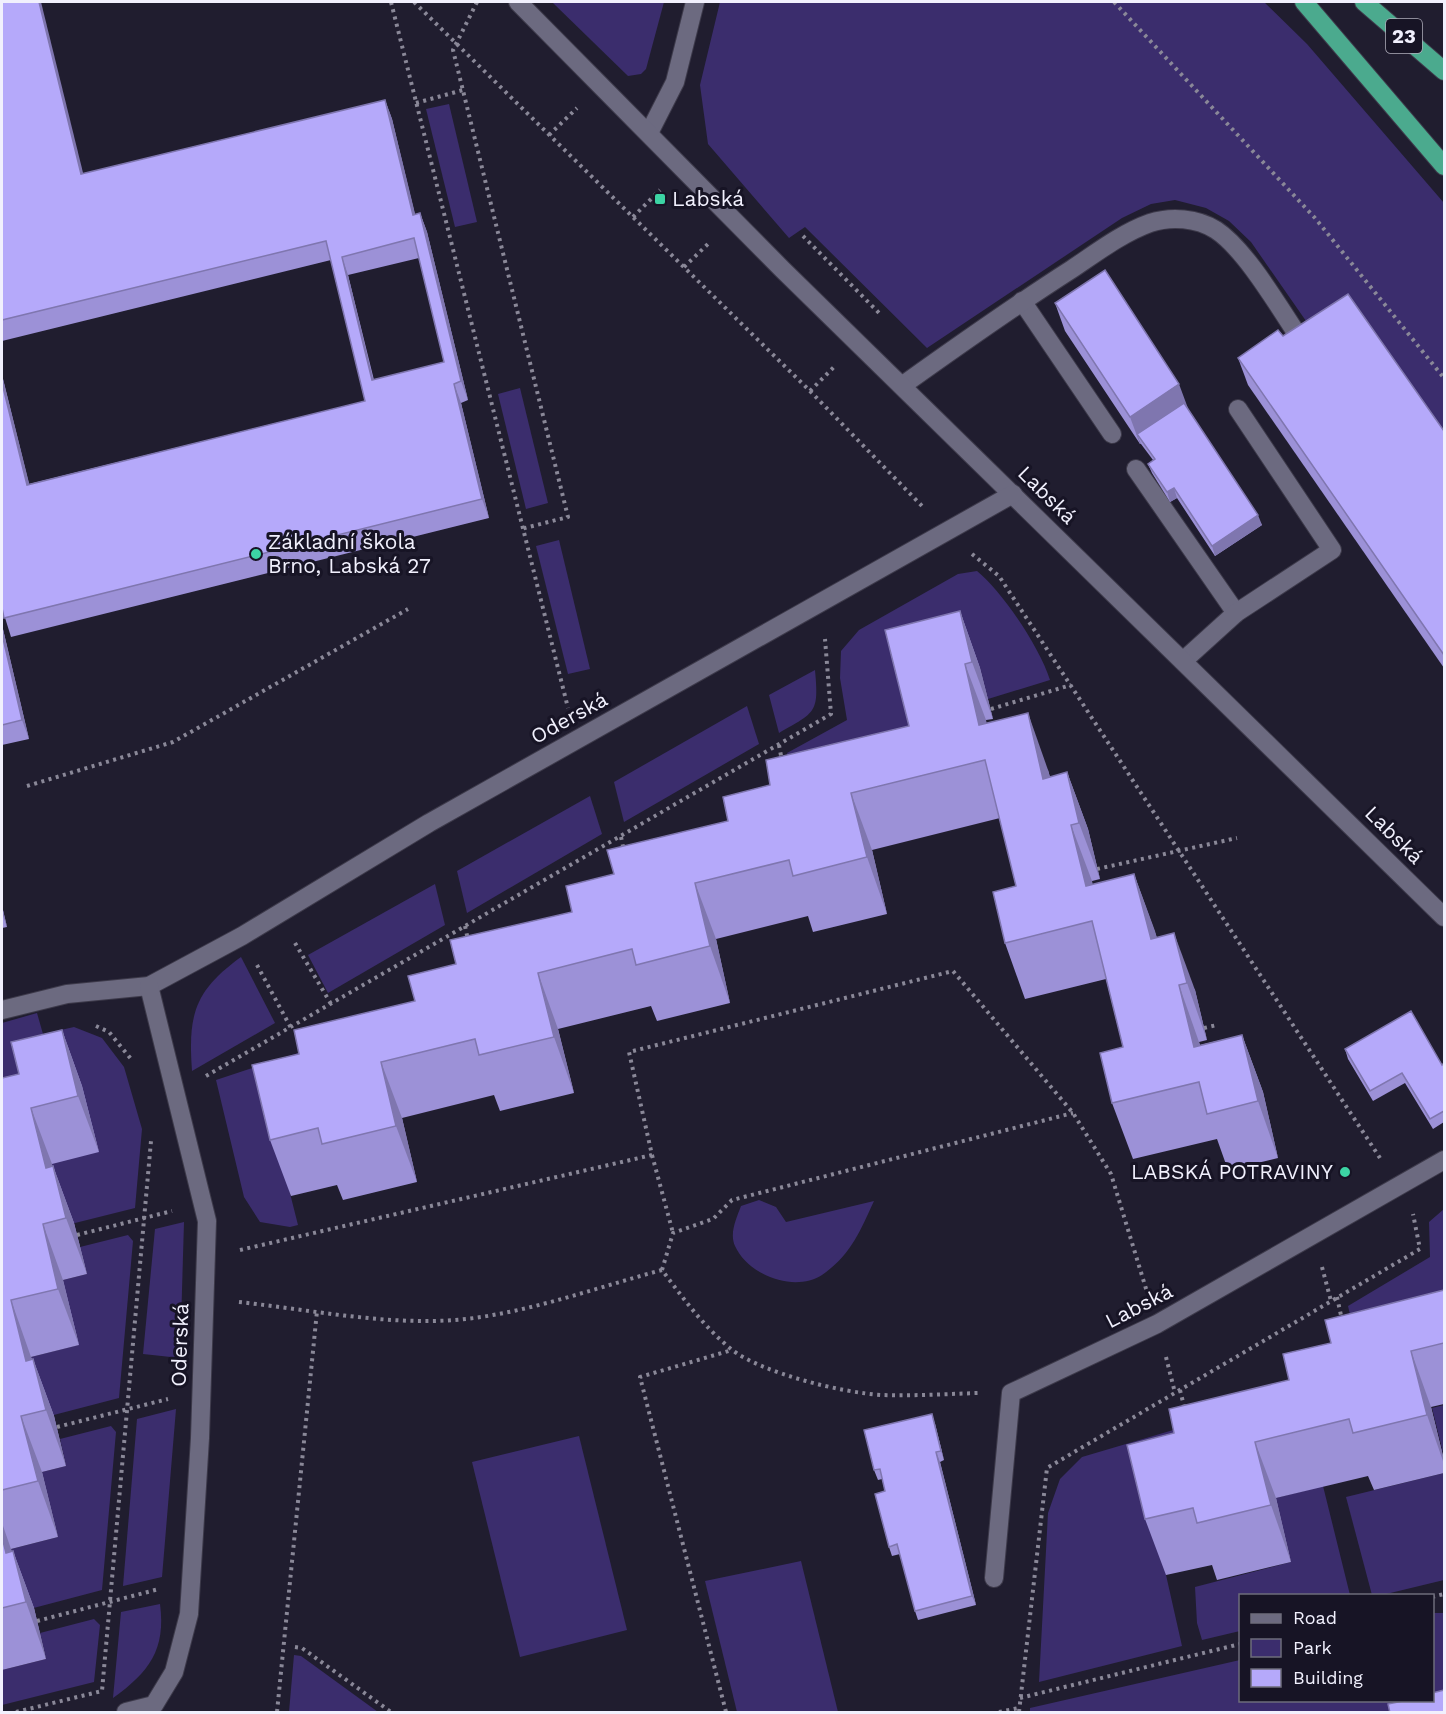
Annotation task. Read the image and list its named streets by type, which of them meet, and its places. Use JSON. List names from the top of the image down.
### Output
{
  "streets": {
    "highway": ["23"],
    "street": ["Labská", "Oderská"]
  },
  "crossings": [
    ["Labská", "Oderská"]
  ],
  "places": {
    "transit": ["Labská"],
    "other": ["Základní škola Brno, Labská 27", "LABSKÁ POTRAVINY"]
  },
  "legend": ["Road", "Park", "Building"]
}
